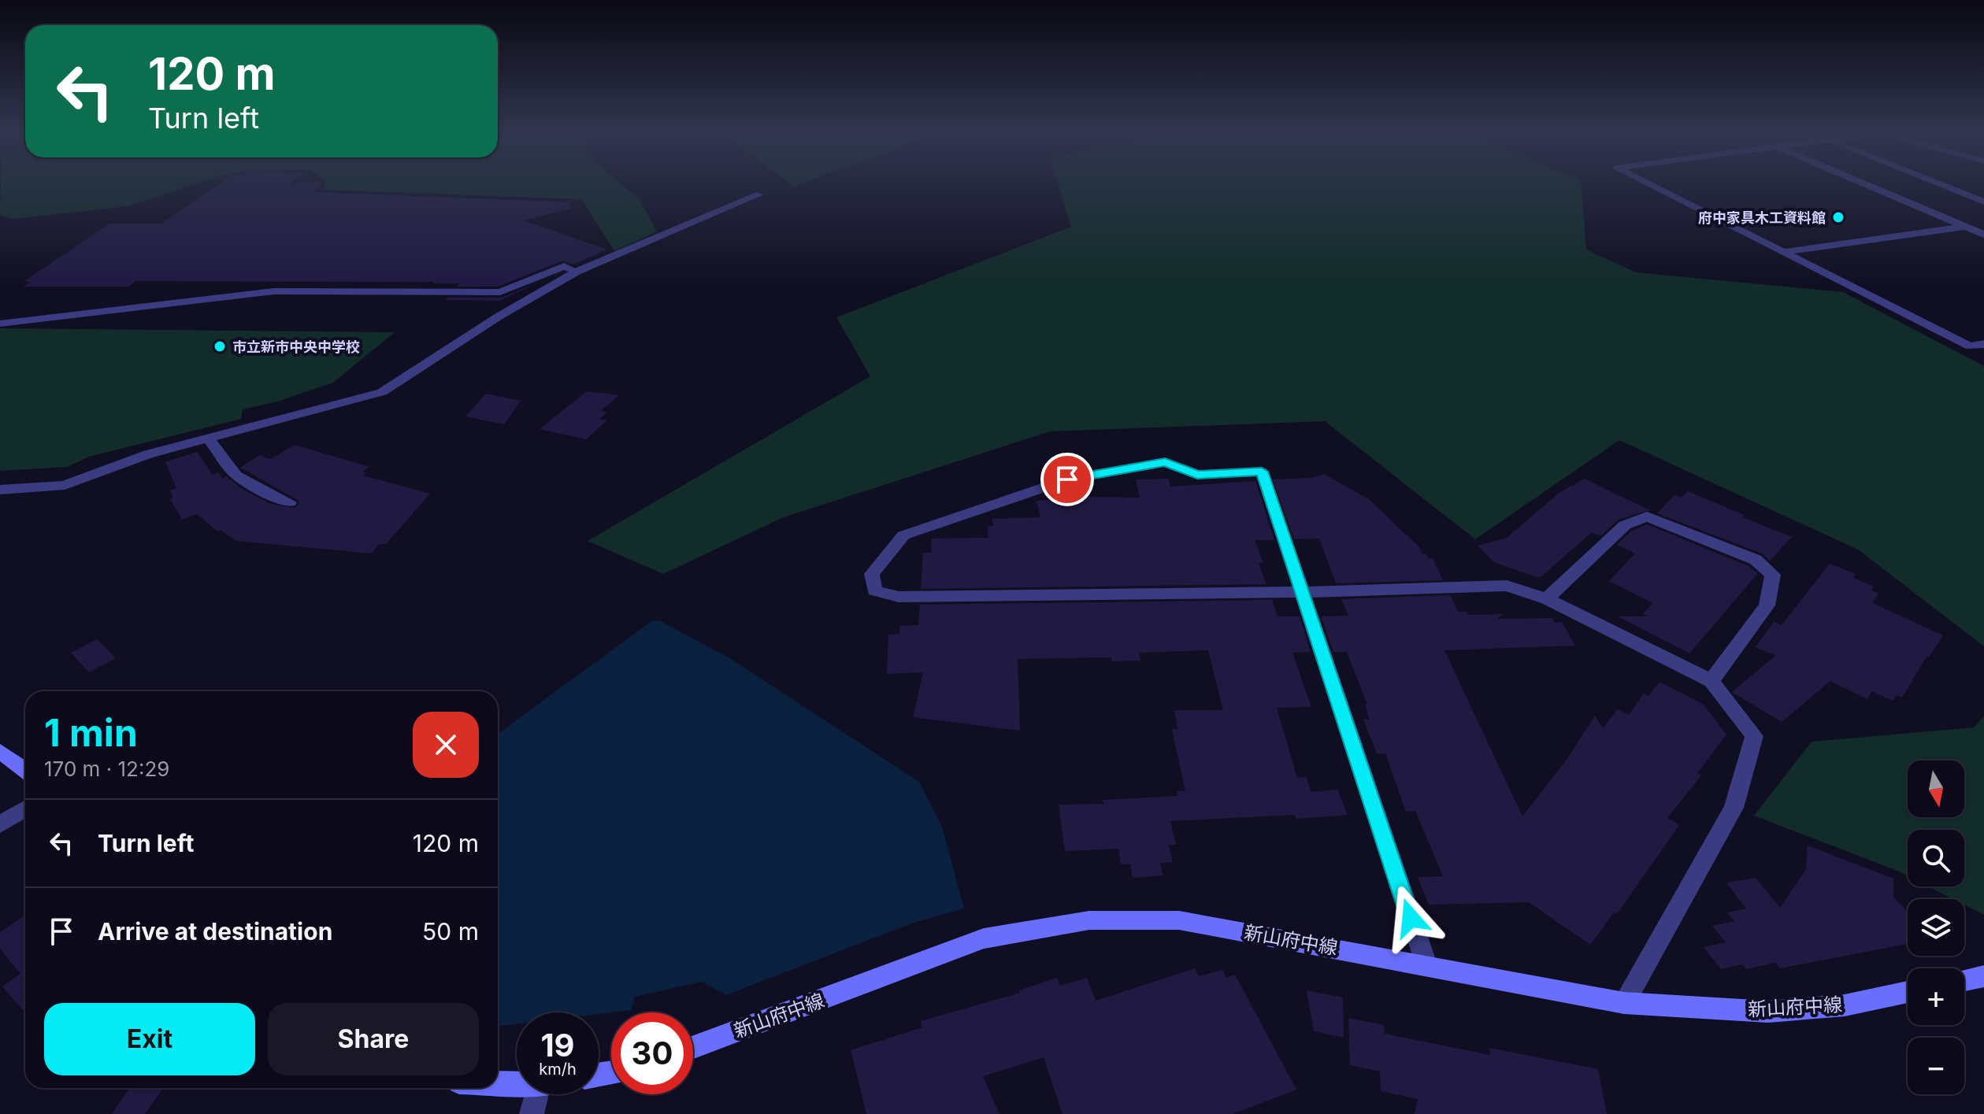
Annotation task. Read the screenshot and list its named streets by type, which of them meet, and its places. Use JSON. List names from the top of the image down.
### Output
{
  "streets": {
    "main road": ["新山府中線"]
  },
  "places": ["府中家具木工資料館", "市立新市中央中学校"],
  "north": "bottom",
  "page": {
    "turn": ["120 m", "Turn left"],
    "heading": ["1 min", "170 m · 12:29"],
    "map_buttons": ["+", "−"],
    "list": [
      {
        "name": "Turn left",
        "value": "120 m"
      },
      {
        "name": "Arrive at destination",
        "value": "50 m"
      }
    ],
    "buttons": ["Exit", "Share"],
    "speed": "19 km/h",
    "limit": "30"
  }
}
